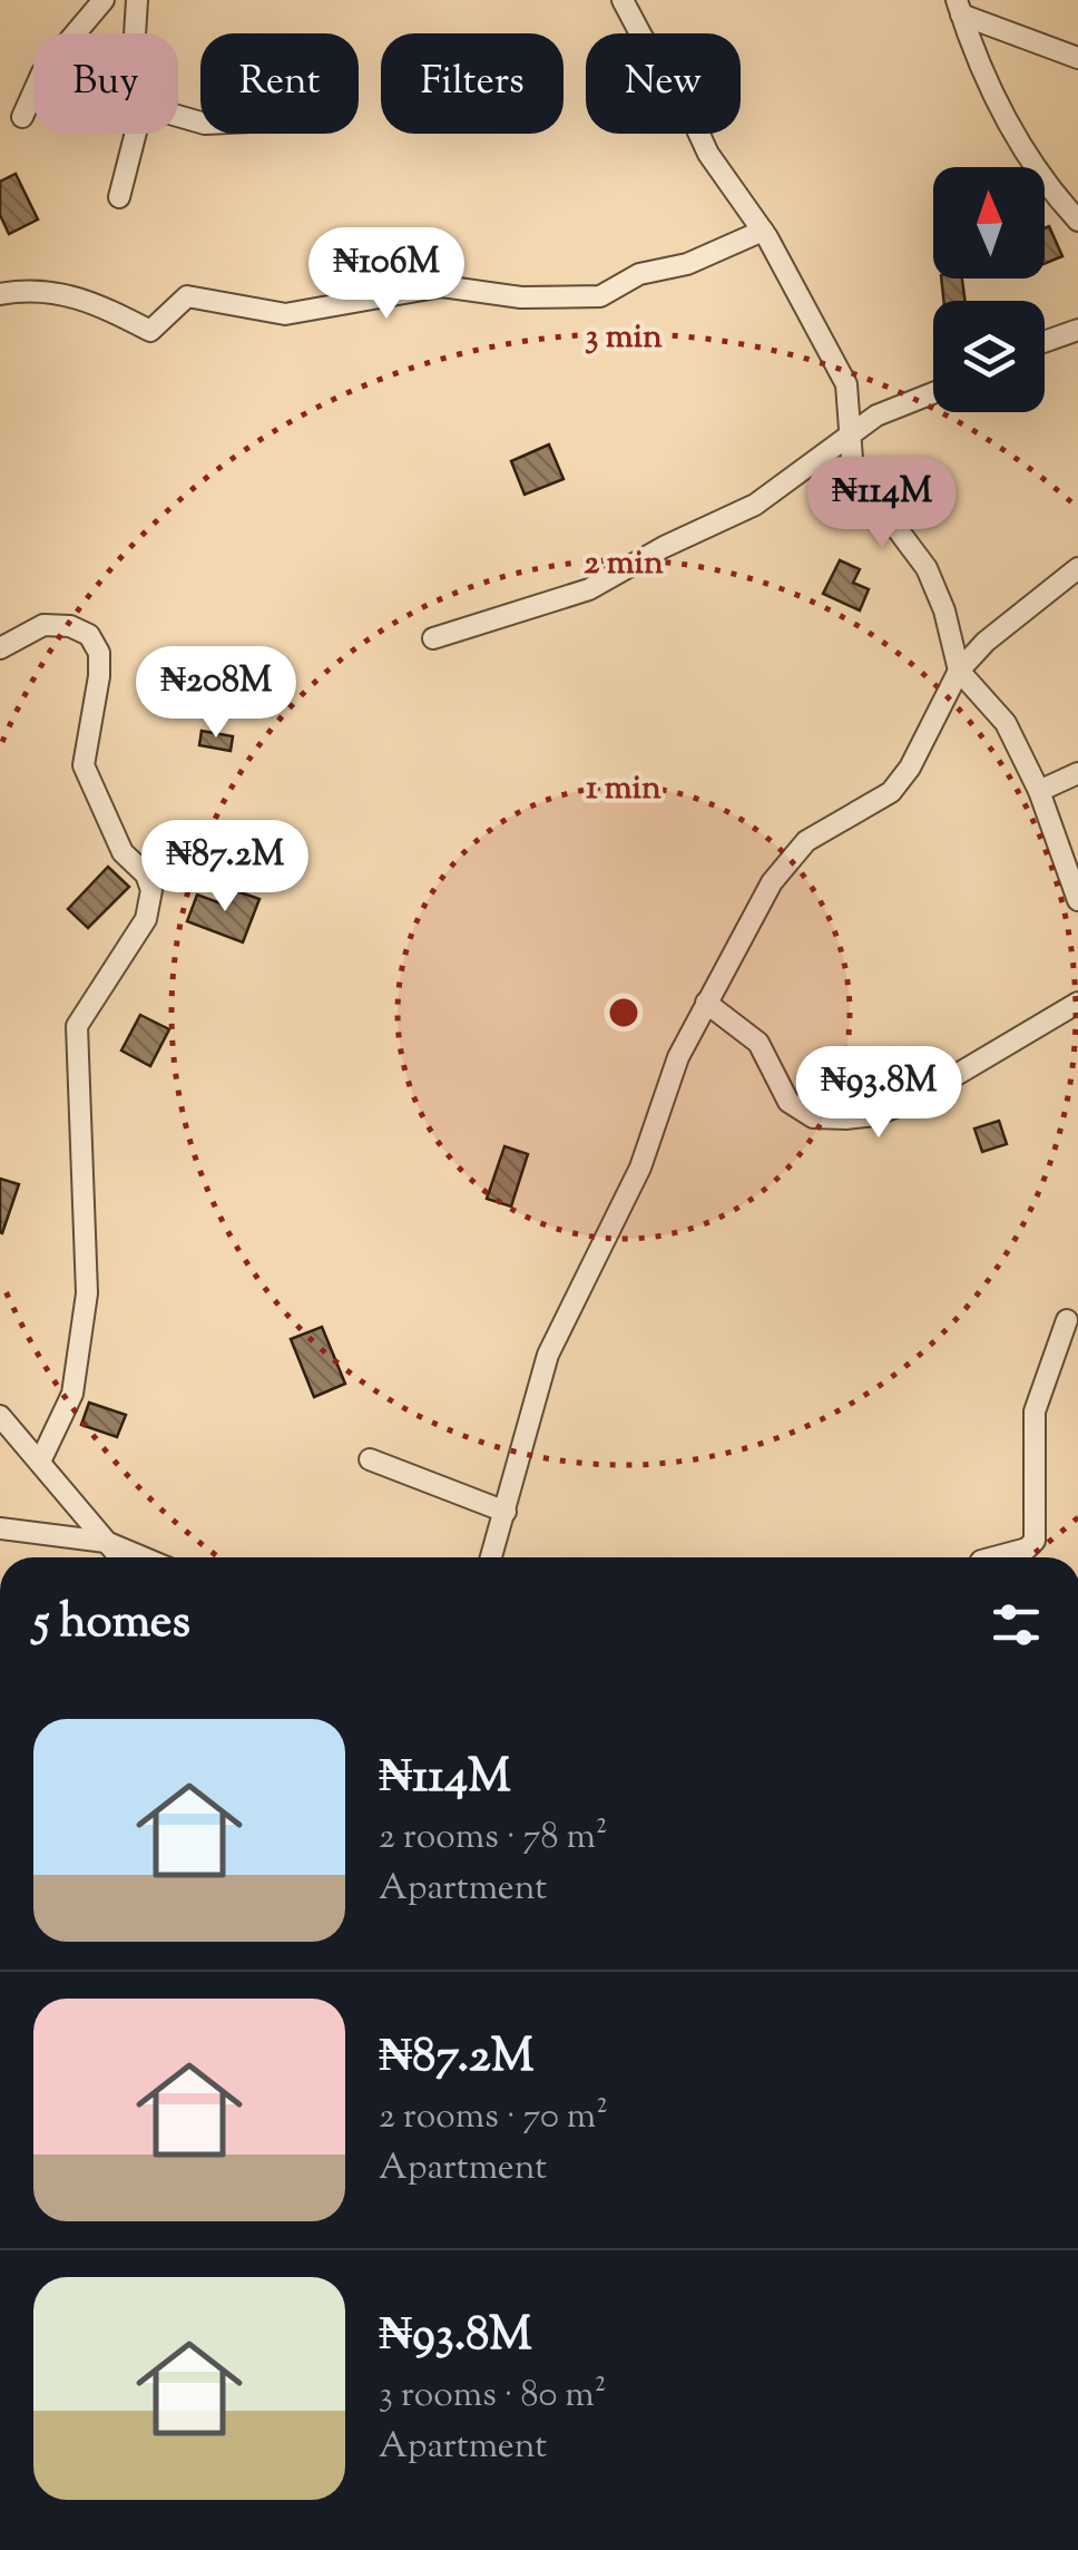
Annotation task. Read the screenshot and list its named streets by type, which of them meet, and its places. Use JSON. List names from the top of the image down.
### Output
{
  "north": "top",
  "page": {
    "chip": [
      "Buy",
      "Rent",
      "Filters",
      "New"
    ],
    "price": [
      "₦106M",
      "₦114M",
      "₦208M",
      "₦87.2M",
      "₦93.8M"
    ],
    "heading": "5 homes",
    "list": [
      {
        "name": "₦114M",
        "note": "2 rooms · 78 m² · Apartment"
      },
      {
        "name": "₦87.2M",
        "note": "2 rooms · 70 m² · Apartment"
      },
      {
        "name": "₦93.8M",
        "note": "3 rooms · 80 m² · Apartment"
      }
    ]
  },
  "rings": ["3 min", "2 min", "1 min"]
}
